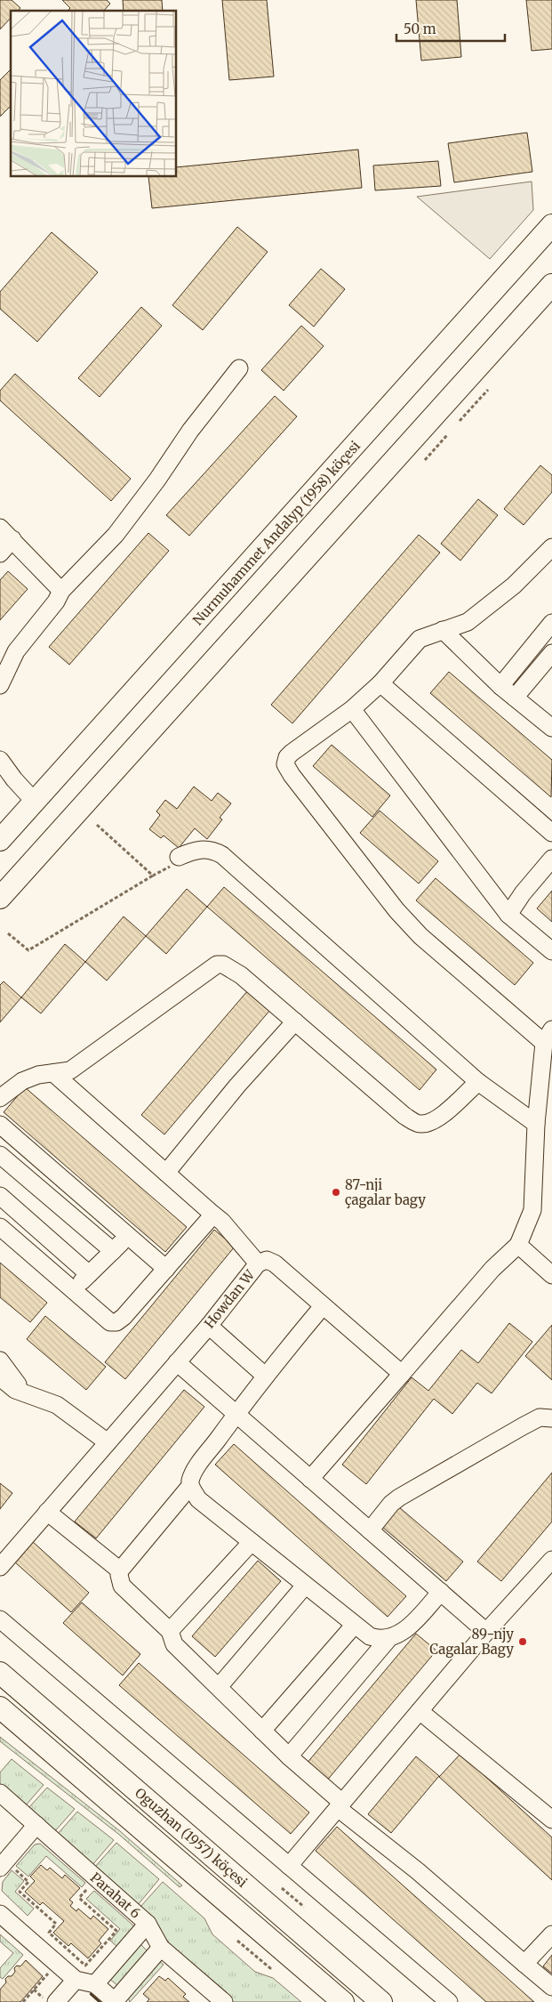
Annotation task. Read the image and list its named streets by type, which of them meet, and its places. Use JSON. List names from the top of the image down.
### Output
{
  "streets": {
    "main road": ["Nurmuhammet Andalyp (1958) köçesi", "Oguzhan (1957) köçesi"],
    "street": ["Howdan W", "Parahat 6"]
  },
  "places": ["87-nji çagalar bagy", "89-njy Cagalar Bagy"],
  "scale_bar": "50 m"
}
